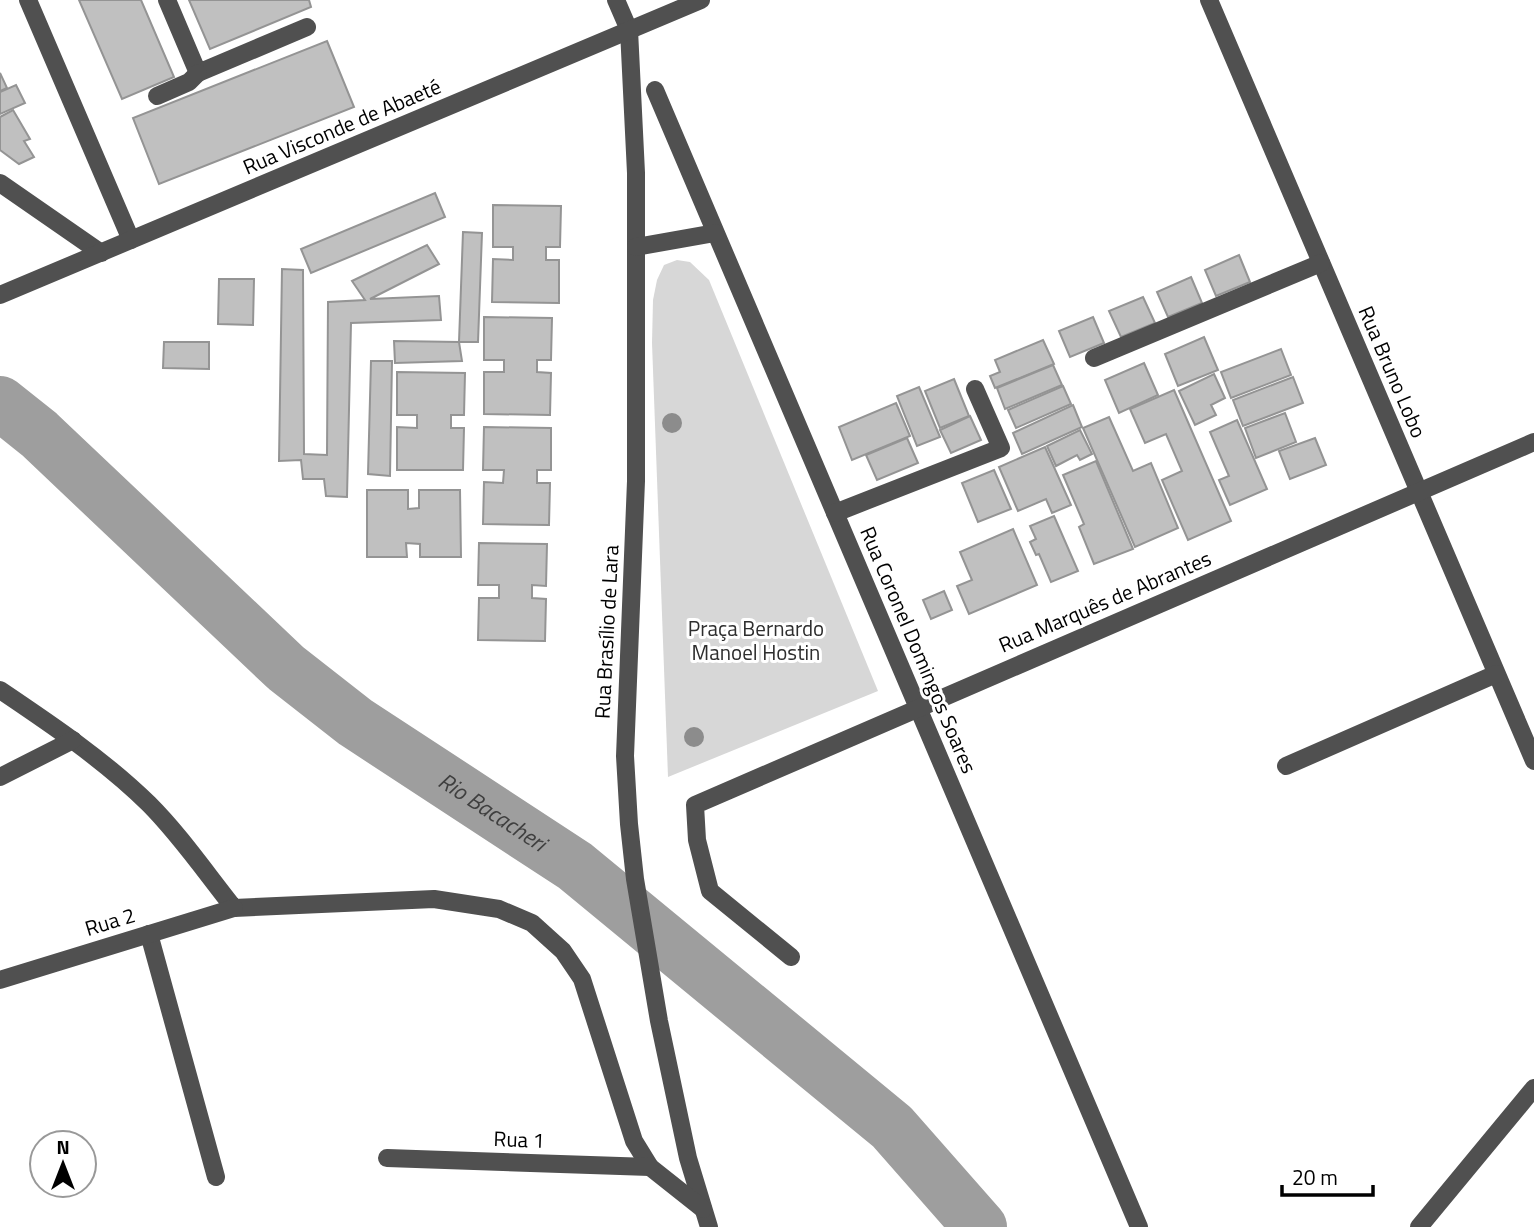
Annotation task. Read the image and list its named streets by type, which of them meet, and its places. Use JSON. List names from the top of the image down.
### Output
{
  "streets": {
    "street": [
      "Rua Visconde de Abaeté",
      "Rua Bruno Lobo",
      "Rua Marquês de Abrantes",
      "Rua Brasílio de Lara",
      "Rua Coronel Domingos Soares",
      "Rua 2",
      "Rua 1"
    ]
  },
  "crossings": [
    ["Rua Visconde de Abaeté", "Rua Brasílio de Lara"],
    ["Rua Bruno Lobo", "Rua Marquês de Abrantes"],
    ["Rua Marquês de Abrantes", "Rua Coronel Domingos Soares"],
    ["Rua 2", "Rua 1"]
  ],
  "water": ["Rio Bacacheri"],
  "parks": ["Praça Bernardo Manoel Hostin"],
  "scale_bar": "20 m",
  "north": "top"
}
